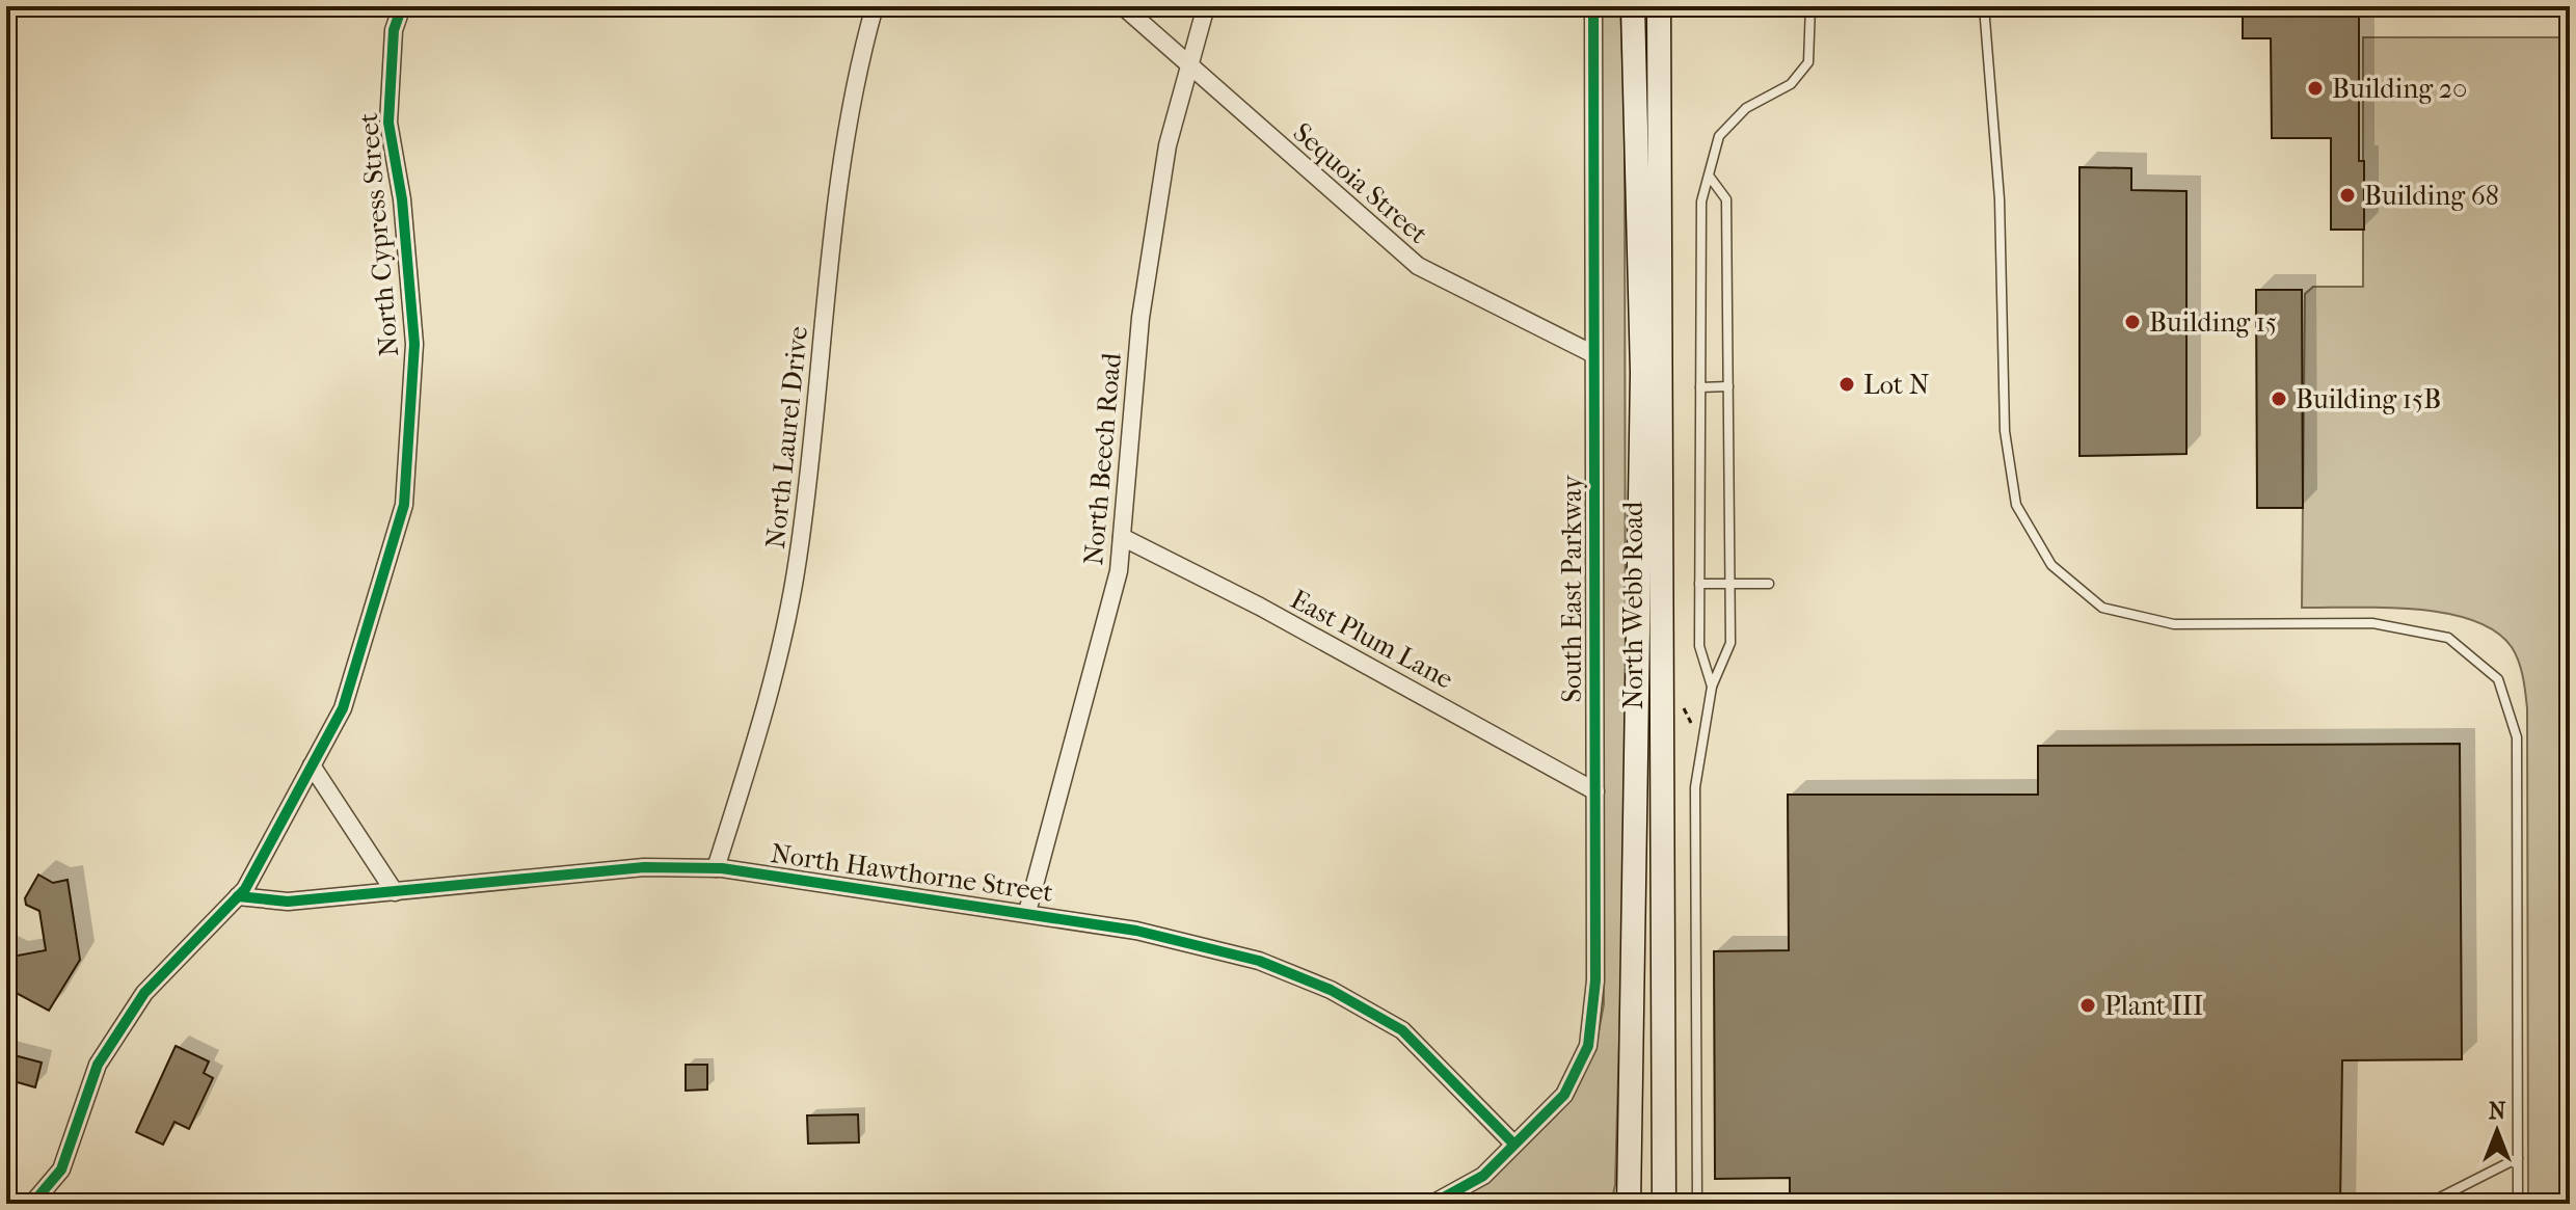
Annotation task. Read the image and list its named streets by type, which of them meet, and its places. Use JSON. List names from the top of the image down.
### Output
{
  "streets": {
    "main road": ["North Webb Road"],
    "street": [
      "Sequoia Street",
      "North Cypress Street",
      "North Laurel Drive",
      "North Beech Road",
      "South East Parkway",
      "East Plum Lane",
      "North Hawthorne Street"
    ]
  },
  "crossings": [
    ["Sequoia Street", "North Beech Road"],
    ["Sequoia Street", "South East Parkway"],
    ["North Cypress Street", "North Hawthorne Street"],
    ["North Laurel Drive", "North Hawthorne Street"],
    ["North Beech Road", "East Plum Lane"],
    ["North Beech Road", "North Hawthorne Street"],
    ["South East Parkway", "East Plum Lane"],
    ["South East Parkway", "North Hawthorne Street"]
  ],
  "places": [
    "Building 20",
    "Building 68",
    "Building 15",
    "Lot N",
    "Building 15B",
    "Plant III"
  ],
  "north": "top"
}
